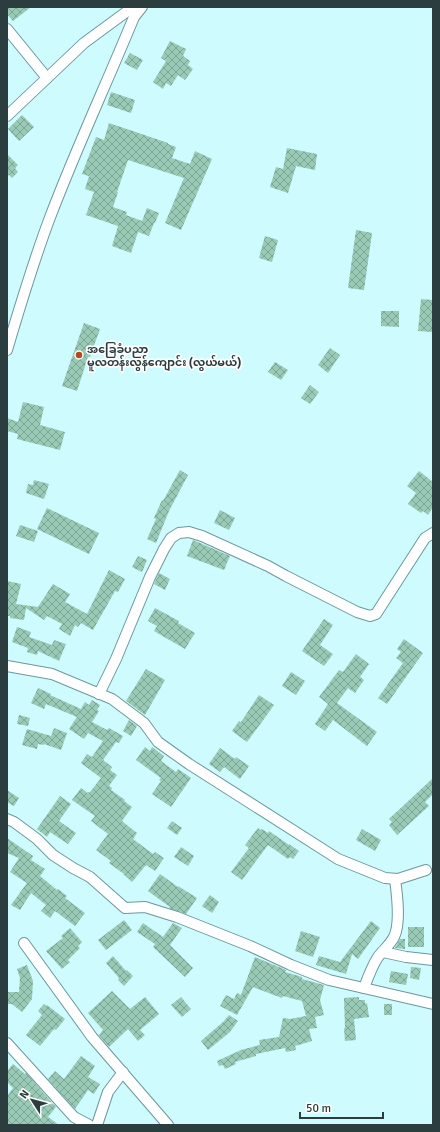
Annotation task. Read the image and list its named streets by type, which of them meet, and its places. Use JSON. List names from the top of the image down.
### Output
{
  "places": ["အခြေခံပညာ မူလတန်းလွန်ကျောင်း (လွယ်မယ်)"],
  "scale_bar": "50 m",
  "north": "top left"
}
